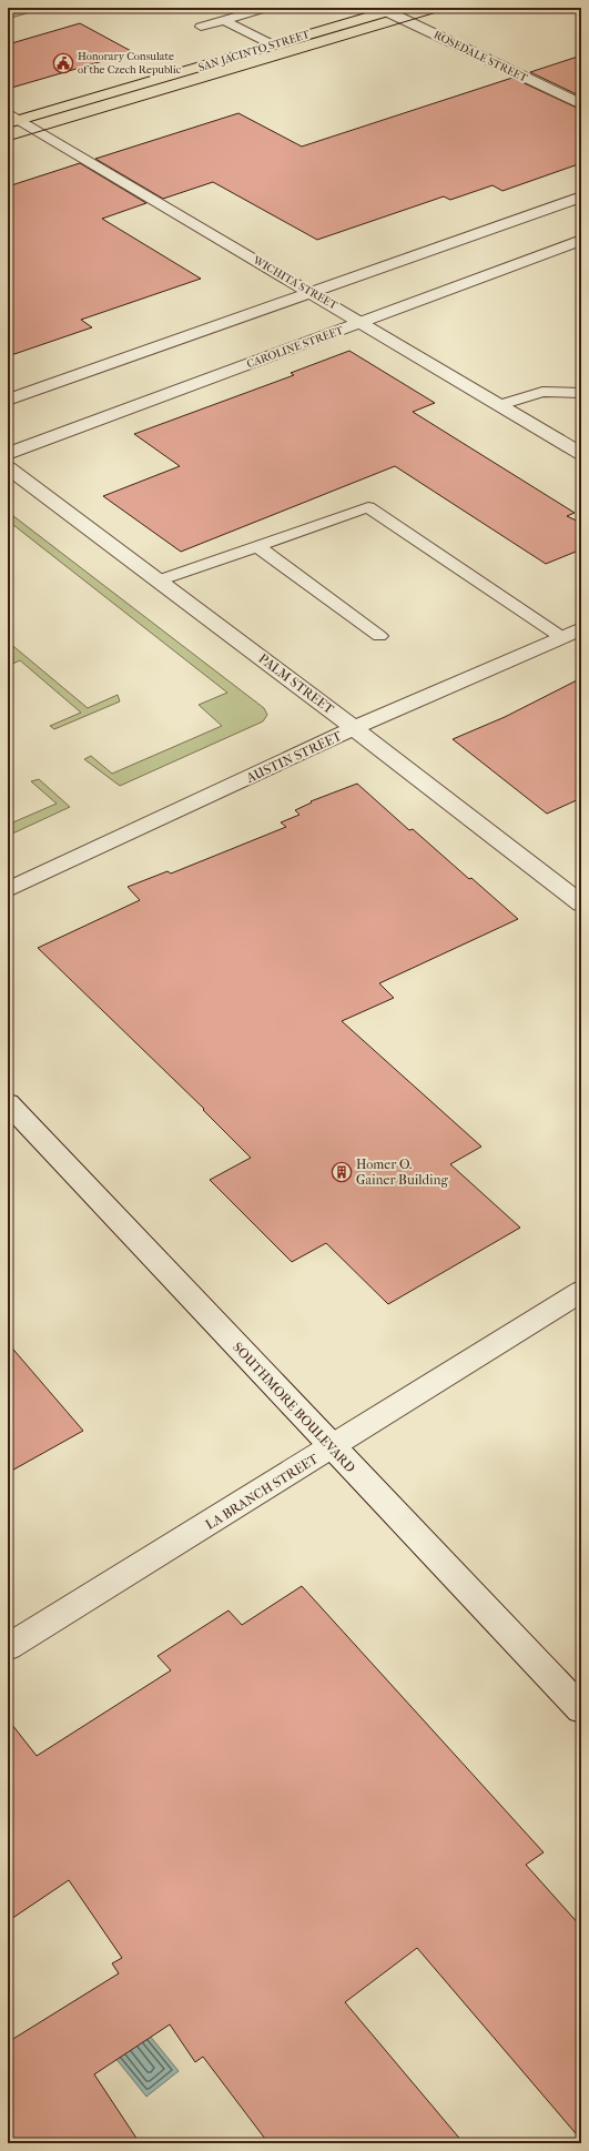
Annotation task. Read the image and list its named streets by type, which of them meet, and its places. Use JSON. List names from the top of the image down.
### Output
{
  "streets": {
    "main road": ["SAN JACINTO STREET"],
    "street": [
      "ROSEDALE STREET",
      "WICHITA STREET",
      "CAROLINE STREET",
      "PALM STREET",
      "AUSTIN STREET",
      "SOUTHMORE BOULEVARD",
      "LA BRANCH STREET"
    ]
  },
  "crossings": [
    ["SAN JACINTO STREET", "ROSEDALE STREET"],
    ["SAN JACINTO STREET", "WICHITA STREET"],
    ["WICHITA STREET", "CAROLINE STREET"],
    ["PALM STREET", "AUSTIN STREET"],
    ["SOUTHMORE BOULEVARD", "LA BRANCH STREET"]
  ],
  "places": {
    "public building": ["Honorary Consulate of the Czech Republic"],
    "building": ["Homer O. Gainer Building"]
  }
}
